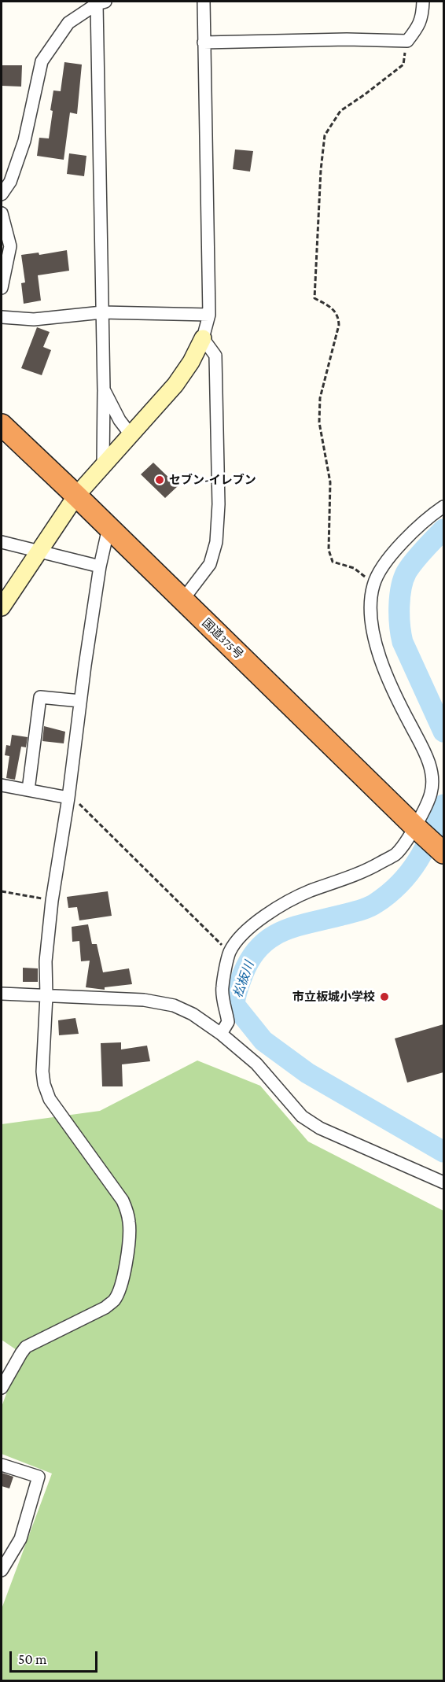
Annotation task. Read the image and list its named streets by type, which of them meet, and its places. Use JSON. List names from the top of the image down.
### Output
{
  "streets": {
    "highway": ["国道375号"]
  },
  "water": ["松板川"],
  "places": ["セブン-イレブン", "市立板城小学校"],
  "scale_bar": "50 m"
}
